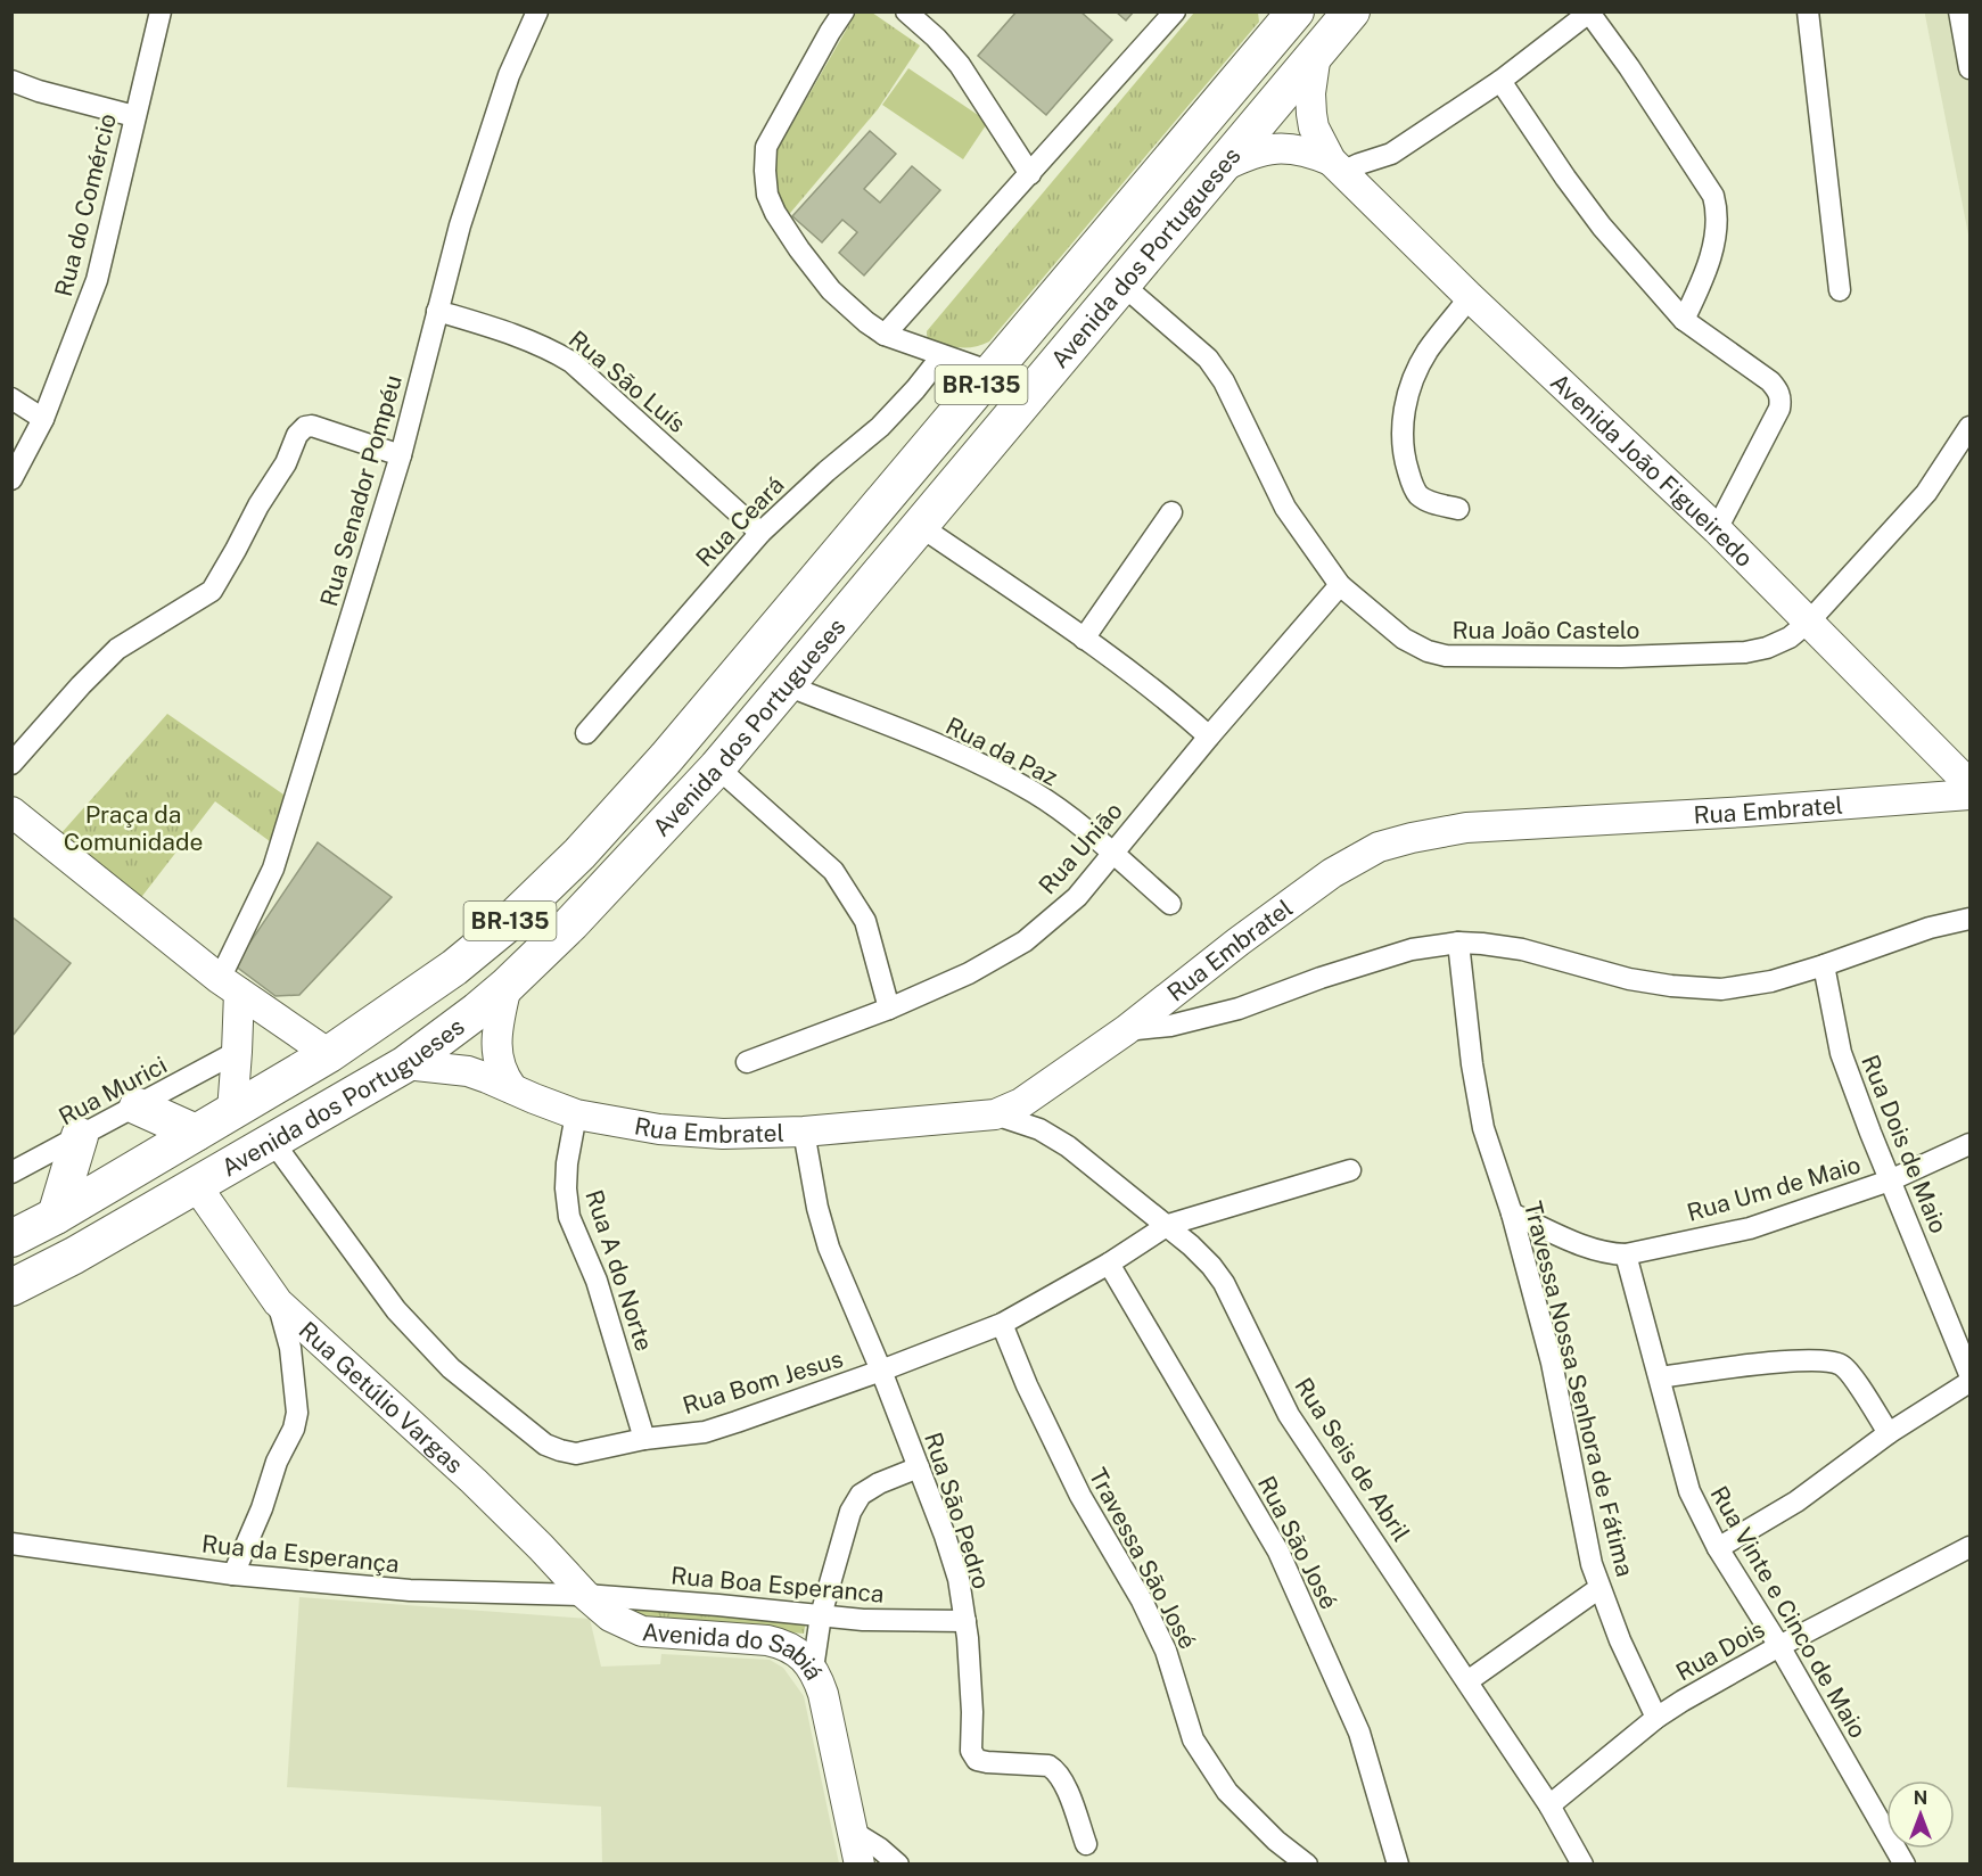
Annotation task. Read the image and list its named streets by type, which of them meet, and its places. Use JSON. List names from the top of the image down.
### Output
{
  "streets": {
    "highway": ["Avenida dos Portugueses", "BR-135"],
    "street": [
      "Rua do Comércio",
      "Rua São Luís",
      "Avenida João Figueiredo",
      "Rua Senador Pompéu",
      "Rua Ceará",
      "Rua João Castelo",
      "Rua da Paz",
      "Rua Embratel",
      "Rua União",
      "Rua Murici",
      "Rua Dois de Maio",
      "Rua Um de Maio",
      "Rua A do Norte",
      "Rua Bom Jesus",
      "Travessa Nossa Senhora de Fátima",
      "Rua Getúlio Vargas",
      "Rua Seis de Abril",
      "Rua São Pedro",
      "Rua São José",
      "Rua da Esperança",
      "Travessa São José",
      "Rua Boa Esperanca",
      "Rua Vinte e Cinco de Maio",
      "Rua Dois",
      "Avenida do Sabiá"
    ]
  },
  "crossings": [
    ["Avenida dos Portugueses", "Avenida João Figueiredo"],
    ["Avenida dos Portugueses", "Rua João Castelo"],
    ["Avenida dos Portugueses", "Rua da Paz"],
    ["Avenida dos Portugueses", "Rua Embratel"],
    ["Avenida dos Portugueses", "Rua Bom Jesus"],
    ["Avenida dos Portugueses", "Rua Getúlio Vargas"],
    ["Rua São Luís", "Rua Senador Pompéu"],
    ["Rua São Luís", "Rua Ceará"],
    ["Avenida João Figueiredo", "Rua João Castelo"],
    ["Rua João Castelo", "Rua União"],
    ["Rua da Paz", "Rua União"],
    ["Rua Embratel", "Rua A do Norte"],
    ["Rua Embratel", "Rua Seis de Abril"],
    ["Rua Embratel", "Rua São Pedro"],
    ["Rua Dois de Maio", "Rua Um de Maio"],
    ["Rua Um de Maio", "Travessa Nossa Senhora de Fátima"],
    ["Rua Um de Maio", "Rua Vinte e Cinco de Maio"],
    ["Rua A do Norte", "Rua Bom Jesus"],
    ["Rua Bom Jesus", "Rua Seis de Abril"],
    ["Rua Bom Jesus", "Rua São Pedro"],
    ["Rua Bom Jesus", "Rua São José"],
    ["Rua Bom Jesus", "Travessa São José"],
    ["Travessa Nossa Senhora de Fátima", "Rua Dois"],
    ["Rua Getúlio Vargas", "Rua da Esperança"],
    ["Rua Getúlio Vargas", "Rua Boa Esperanca"],
    ["Rua Getúlio Vargas", "Avenida do Sabiá"],
    ["Rua Seis de Abril", "Rua Dois"],
    ["Rua São Pedro", "Rua Boa Esperanca"],
    ["Rua da Esperança", "Rua Boa Esperanca"],
    ["Rua da Esperança", "Avenida do Sabiá"],
    ["Rua Boa Esperanca", "Avenida do Sabiá"],
    ["Rua Vinte e Cinco de Maio", "Rua Dois"]
  ],
  "parks": ["Praça da Comunidade"],
  "north": "top"
}
